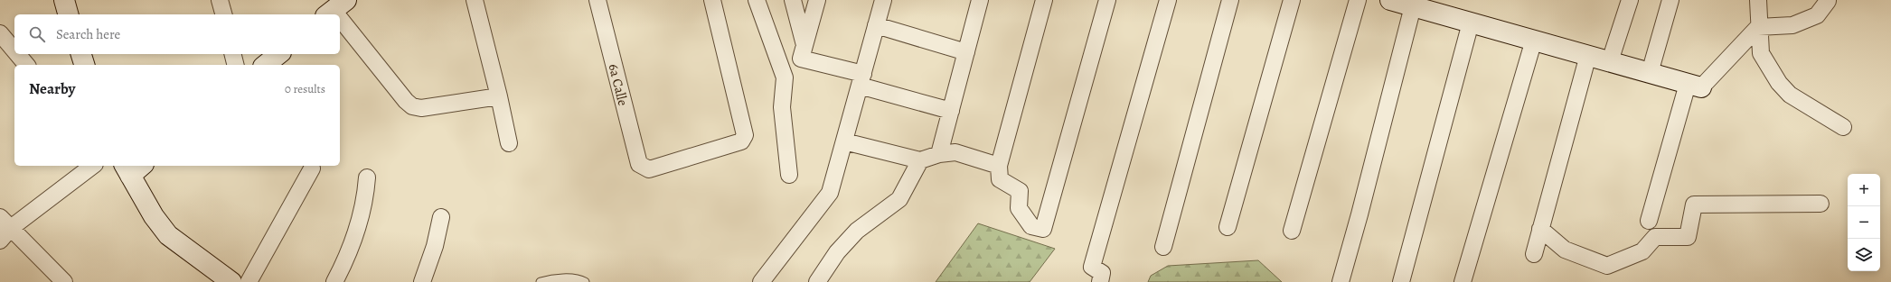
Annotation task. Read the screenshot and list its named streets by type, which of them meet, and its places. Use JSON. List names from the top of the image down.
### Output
{
  "streets": {
    "street": ["6a Calle"]
  },
  "page": {
    "search": "Search here",
    "heading": ["Nearby", "0 results"],
    "map_buttons": ["+", "−"]
  }
}
